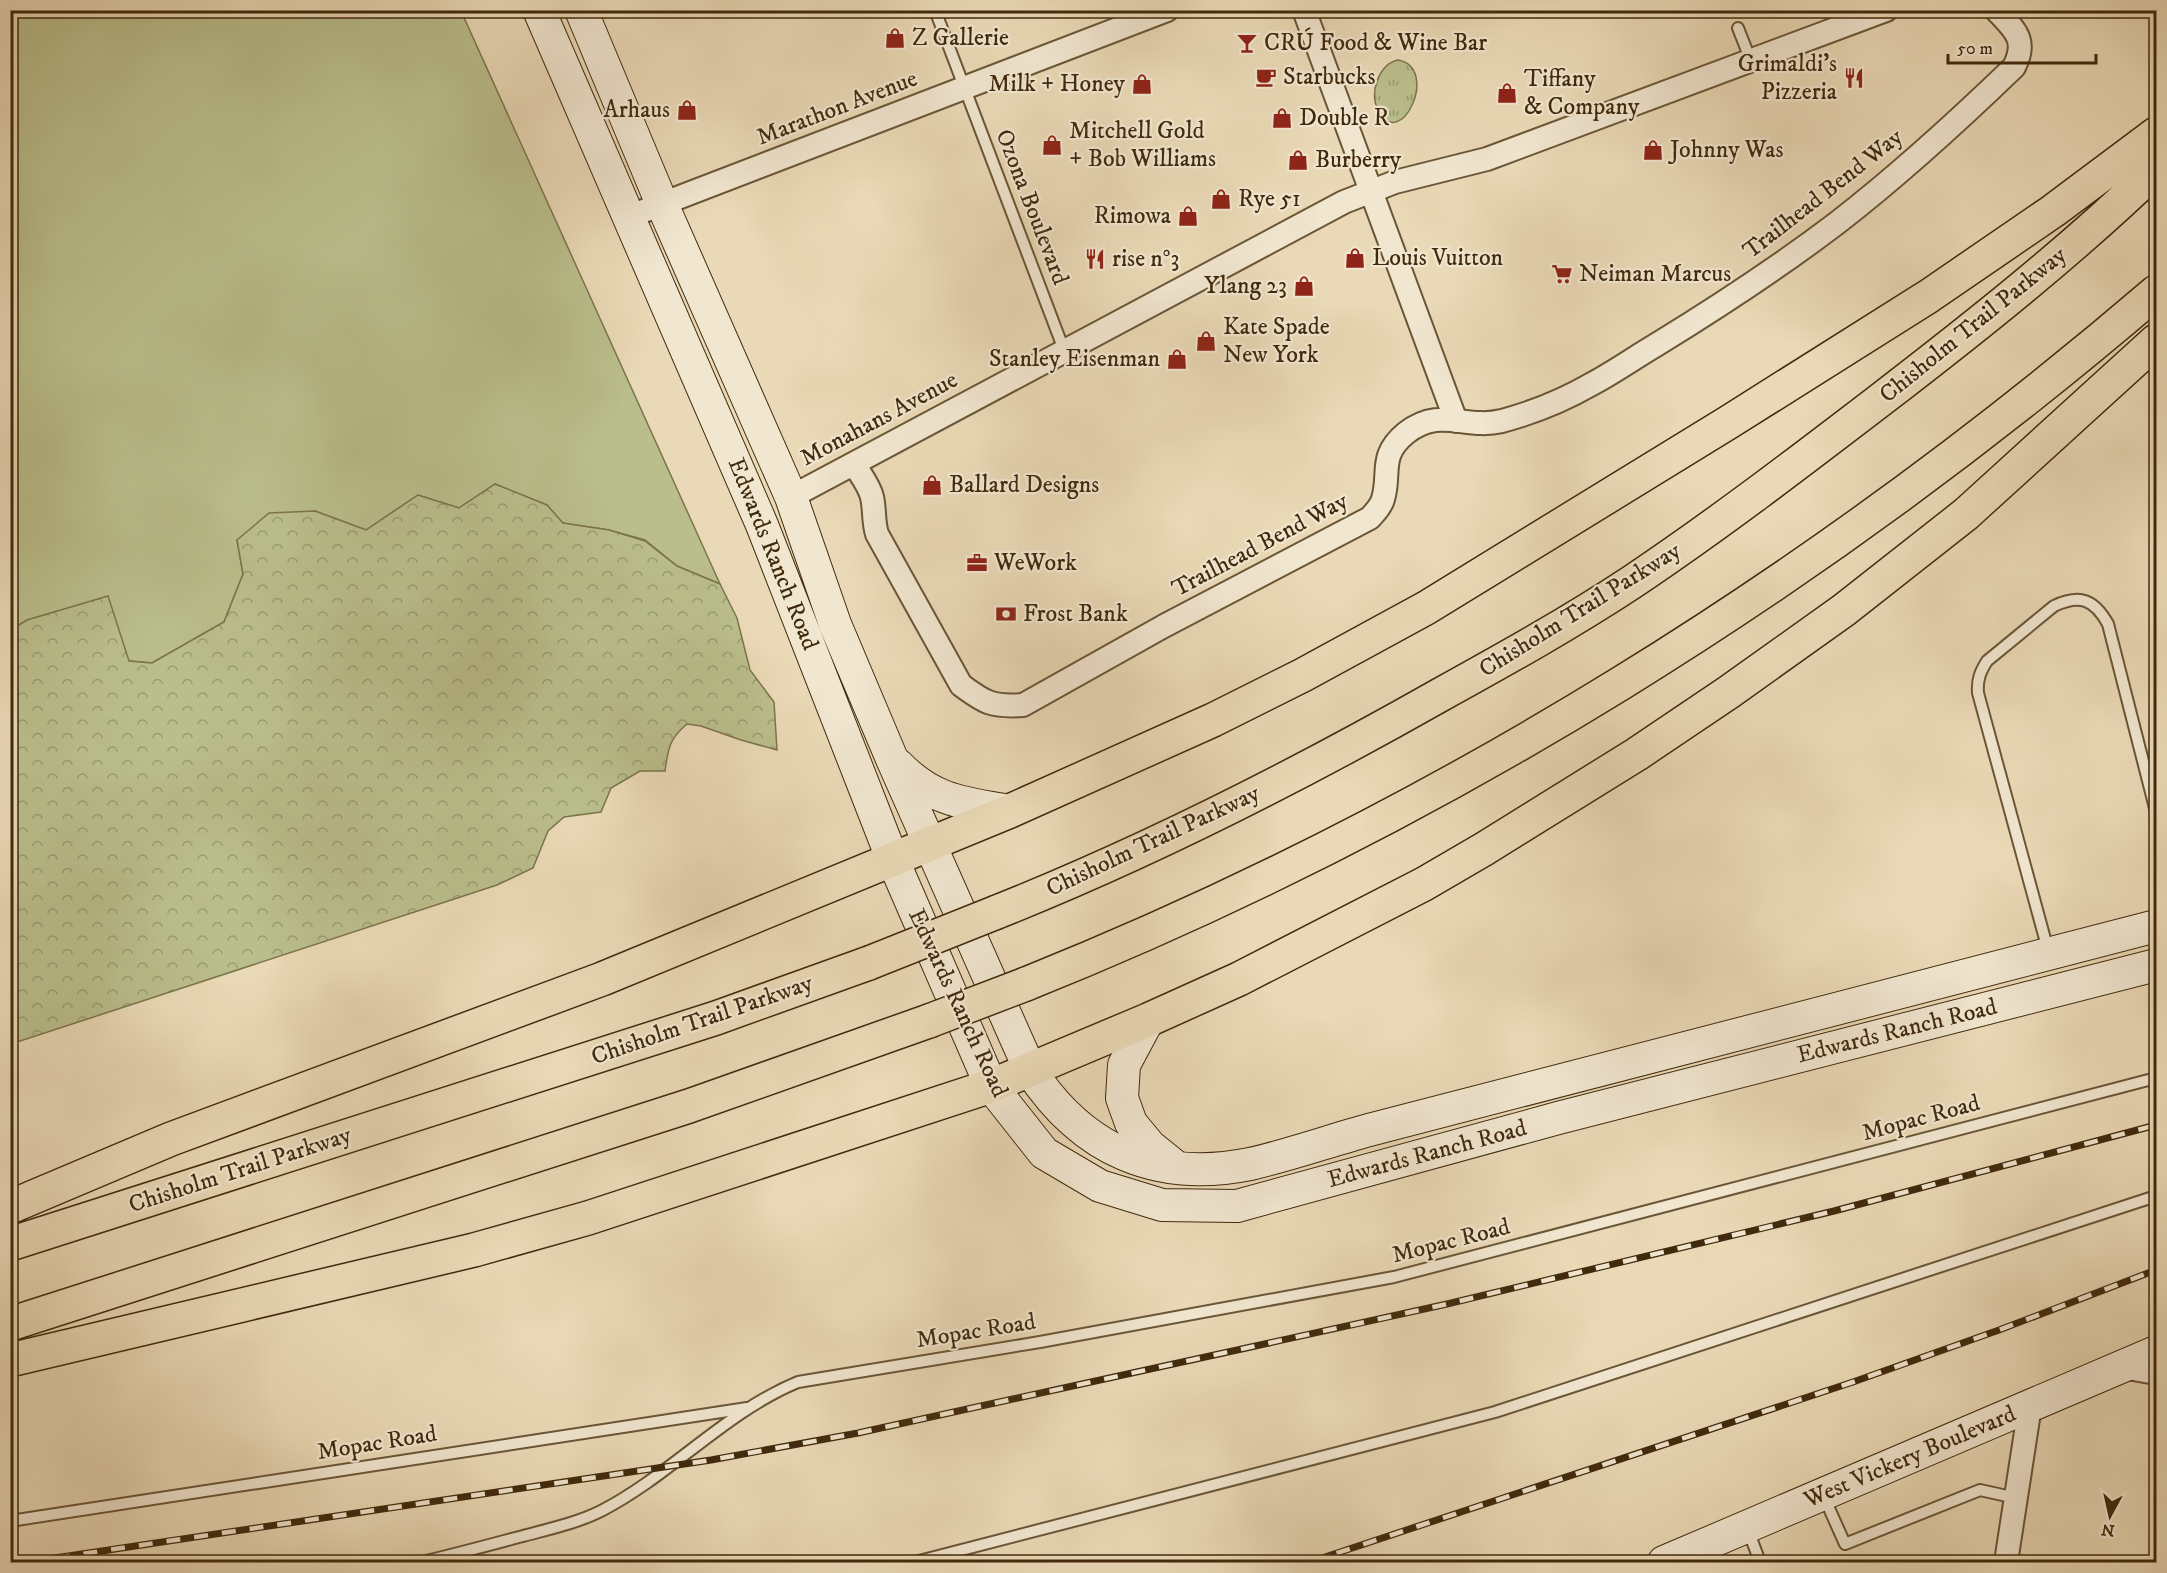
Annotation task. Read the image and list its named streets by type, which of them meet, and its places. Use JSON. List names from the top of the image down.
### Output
{
  "streets": {
    "highway": ["Chisholm Trail Parkway"],
    "street": [
      "Marathon Avenue",
      "Trailhead Bend Way",
      "Monahans Avenue",
      "Edwards Ranch Road",
      "West Vickery Boulevard"
    ],
    "lane": ["Ozona Boulevard", "Mopac Road"]
  },
  "crossings": [
    ["Marathon Avenue", "Ozona Boulevard"],
    ["Marathon Avenue", "Edwards Ranch Road"],
    ["Trailhead Bend Way", "Monahans Avenue"],
    ["Ozona Boulevard", "Monahans Avenue"],
    ["Monahans Avenue", "Edwards Ranch Road"]
  ],
  "places": {
    "shop": [
      "Z Gallerie",
      "Milk + Honey",
      "Tiffany & Company",
      "Arhaus",
      "Double R",
      "Mitchell Gold + Bob Williams",
      "Johnny Was",
      "Burberry",
      "Rye 51",
      "Rimowa",
      "Louis Vuitton",
      "Ylang 23",
      "Kate Spade New York",
      "Stanley Eisenman",
      "Ballard Designs"
    ],
    "bar": ["CRÚ Food & Wine Bar"],
    "cafe": ["Starbucks"],
    "restaurant": ["Grimaldi’s Pizzeria", "rise n°3"],
    "supermarket": ["Neiman Marcus"],
    "office": ["WeWork"],
    "bank": ["Frost Bank"]
  },
  "scale_bar": "50 m",
  "north": "bottom"
}
